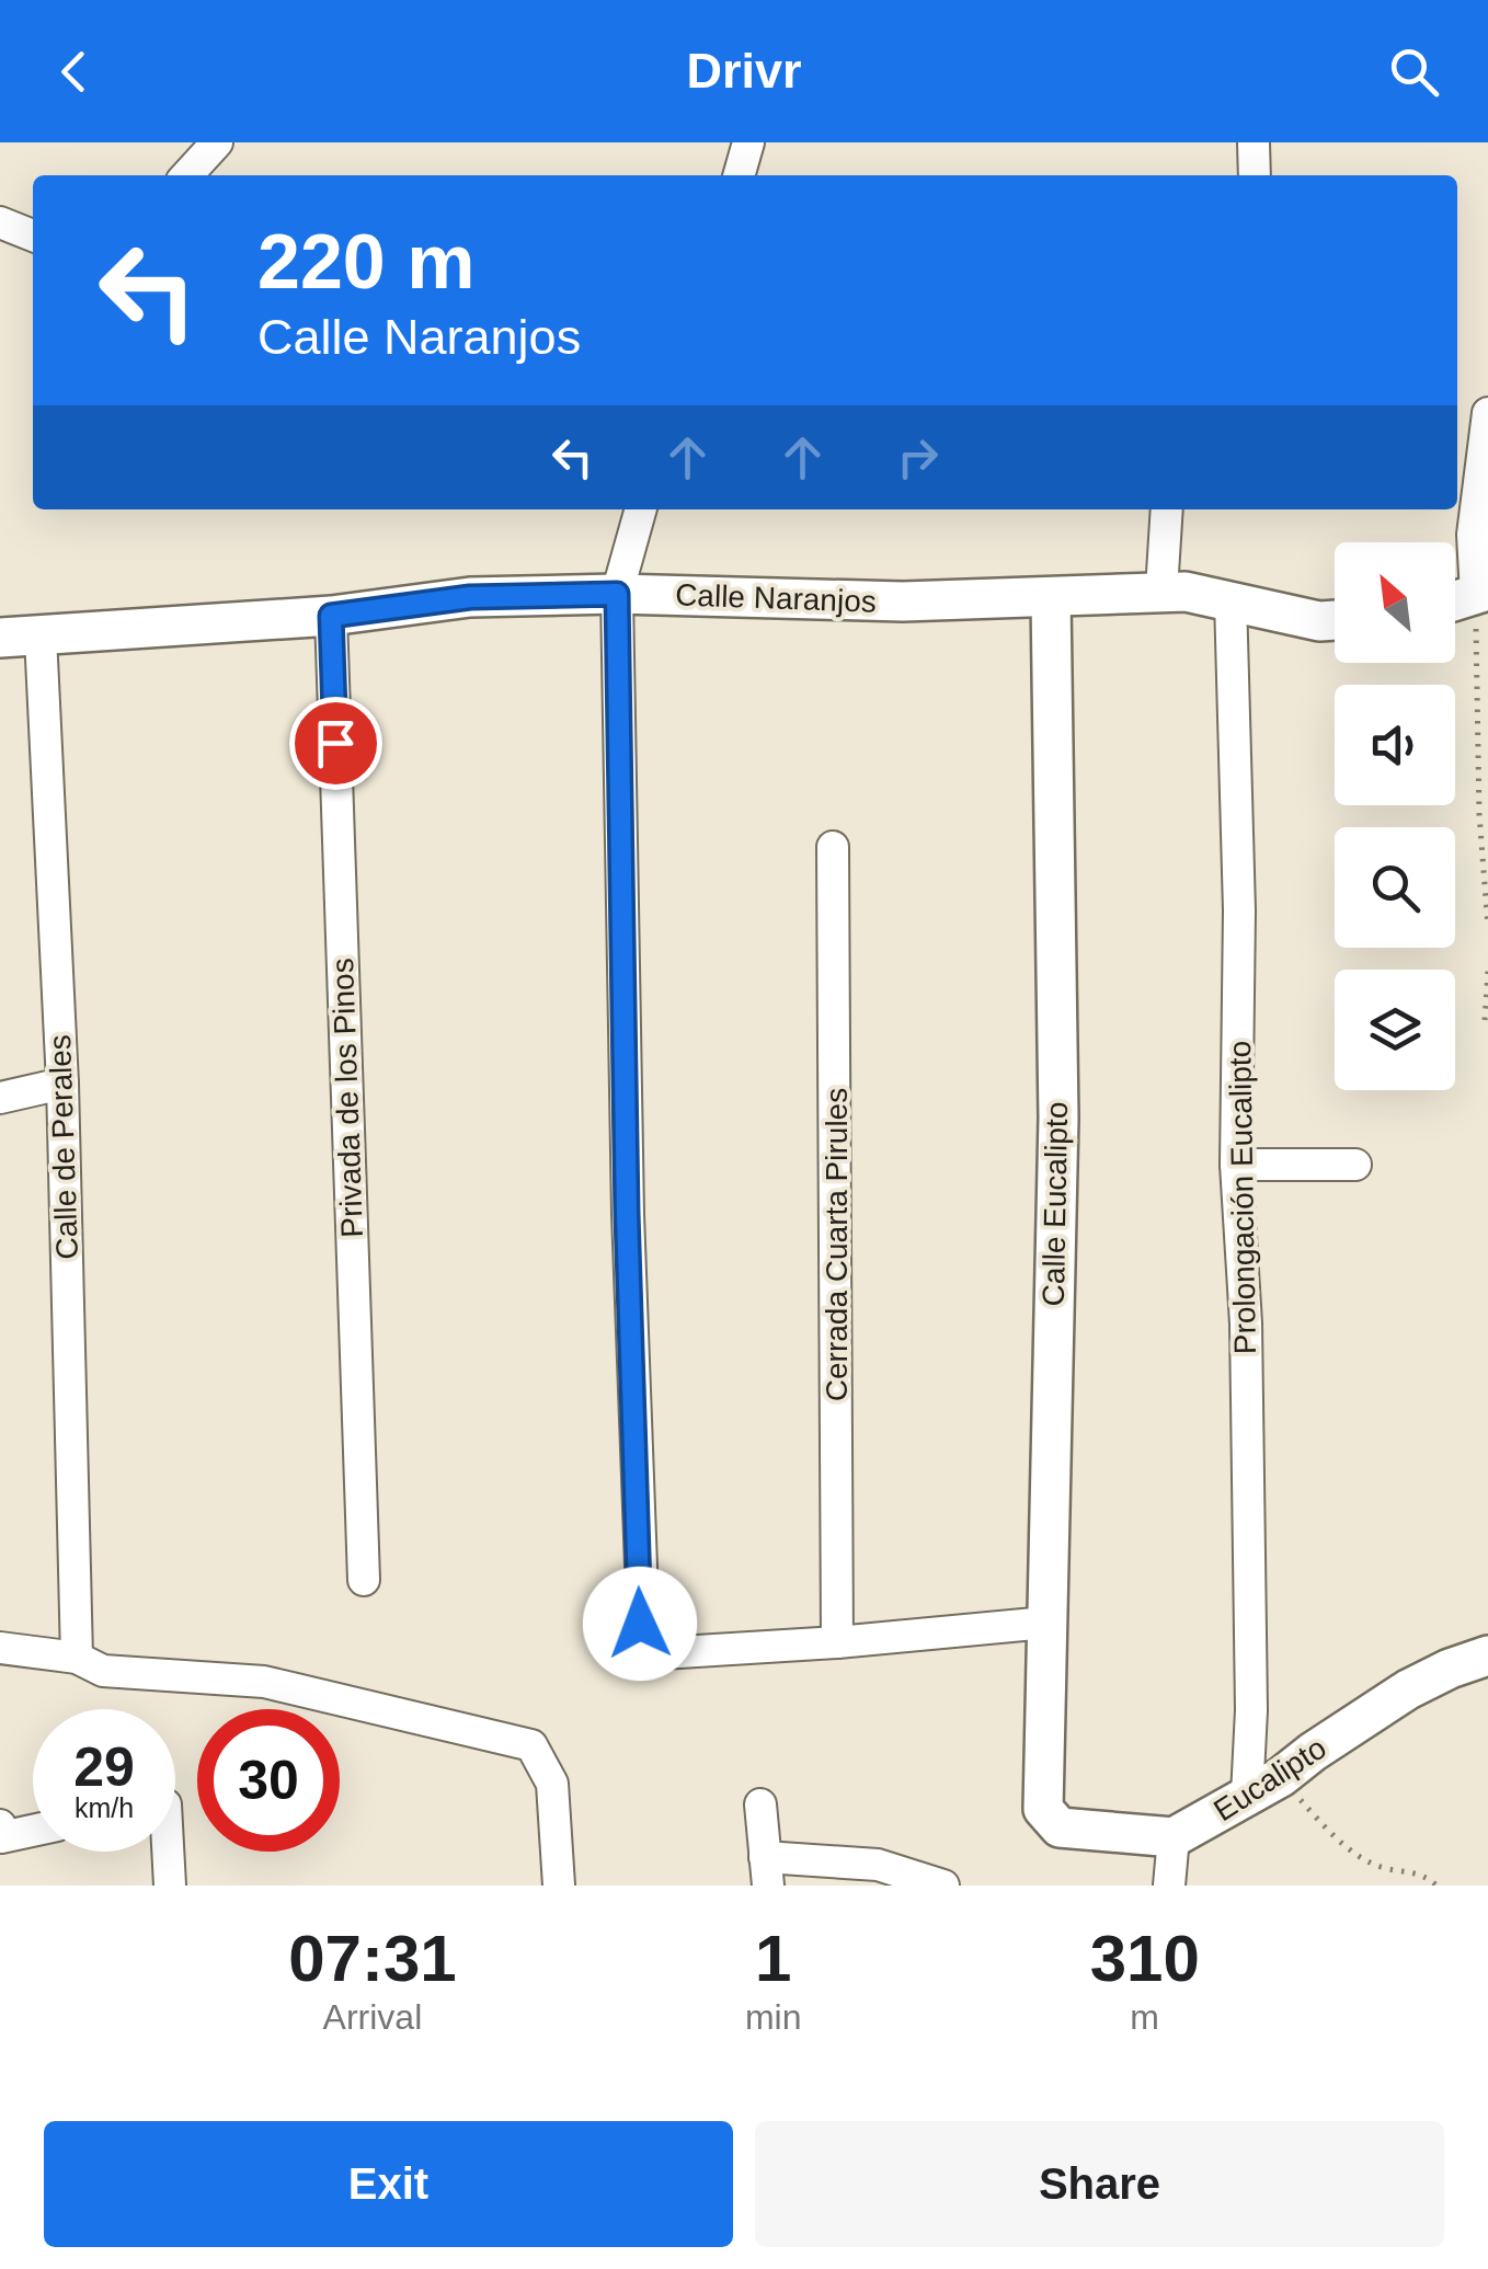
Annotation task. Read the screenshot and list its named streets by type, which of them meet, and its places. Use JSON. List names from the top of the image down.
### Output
{
  "streets": {
    "street": [
      "Calle Naranjos",
      "Privada de los Pinos",
      "Calle de Perales",
      "Prolongación Eucalipto",
      "Calle Eucalipto",
      "Cerrada Cuarta Pirules",
      "Eucalipto"
    ]
  },
  "crossings": [
    ["Calle Naranjos", "Privada de los Pinos"],
    ["Calle Naranjos", "Calle de Perales"],
    ["Calle Naranjos", "Prolongación Eucalipto"],
    ["Calle Naranjos", "Calle Eucalipto"],
    ["Prolongación Eucalipto", "Eucalipto"],
    ["Calle Eucalipto", "Eucalipto"]
  ],
  "north": "top left",
  "page": {
    "header": "Drivr",
    "turn": ["220 m", "Calle Naranjos"],
    "speed": "29 km/h",
    "limit": "30",
    "eta": [
      "07:31",
      "Arrival",
      "1",
      "min",
      "310",
      "m"
    ],
    "buttons": ["Exit", "Share"]
  }
}
